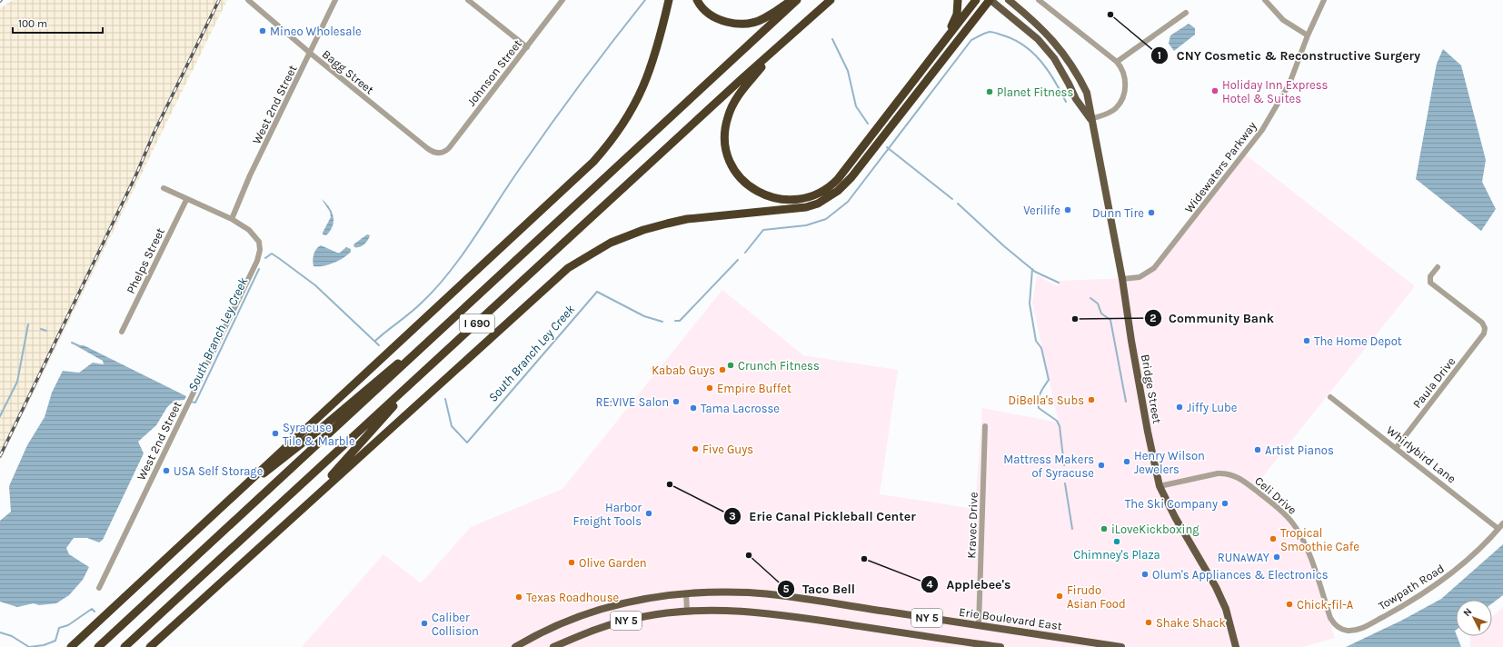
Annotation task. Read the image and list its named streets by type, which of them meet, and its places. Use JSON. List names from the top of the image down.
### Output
{
  "streets": {
    "highway": ["I 690"],
    "main road": ["Bridge Street", "NY 5", "Erie Boulevard East"],
    "street": [
      "Bagg Street",
      "Johnson Street",
      "West 2nd Street",
      "Widewaters Parkway",
      "Phelps Street",
      "Paula Drive",
      "Whirlybird Lane",
      "Celi Drive",
      "Kravec Drive",
      "Towpath Road"
    ]
  },
  "crossings": [
    ["Bagg Street", "Johnson Street"],
    ["Bagg Street", "West 2nd Street"],
    ["Widewaters Parkway", "Bridge Street"],
    ["Paula Drive", "Whirlybird Lane"],
    ["Bridge Street", "Celi Drive"],
    ["Whirlybird Lane", "Towpath Road"],
    ["Celi Drive", "Towpath Road"],
    ["Kravec Drive", "Erie Boulevard East"]
  ],
  "water": ["South Branch Ley Creek"],
  "places": [
    "CNY Cosmetic & Reconstructive Surgery",
    "Mineo Wholesale",
    "Holiday Inn Express Hotel & Suites",
    "Planet Fitness",
    "Verilife",
    "Dunn Tire",
    "Community Bank",
    "The Home Depot",
    "Crunch Fitness",
    "Kabab Guys",
    "Empire Buffet",
    "DiBella's Subs",
    "RE:VIVE Salon",
    "Jiffy Lube",
    "Tama Lacrosse",
    "Syracuse Tile & Marble",
    "Five Guys",
    "Artist Pianos",
    "Henry Wilson Jewelers",
    "Mattress Makers of Syracuse",
    "USA Self Storage",
    "Erie Canal Pickleball Center",
    "The Ski Company",
    "Harbor Freight Tools",
    "iLoveKickboxing",
    "Tropical Smoothie Cafe",
    "Chimney's Plaza",
    "Taco Bell",
    "RUNᴀWAY",
    "Applebee's",
    "Olive Garden",
    "Olum's Appliances & Electronics",
    "Firudo Asian Food",
    "Texas Roadhouse",
    "Chick-fil-A",
    "Shake Shack",
    "Caliber Collision"
  ],
  "scale_bar": "100 m",
  "north": "top left"
}
